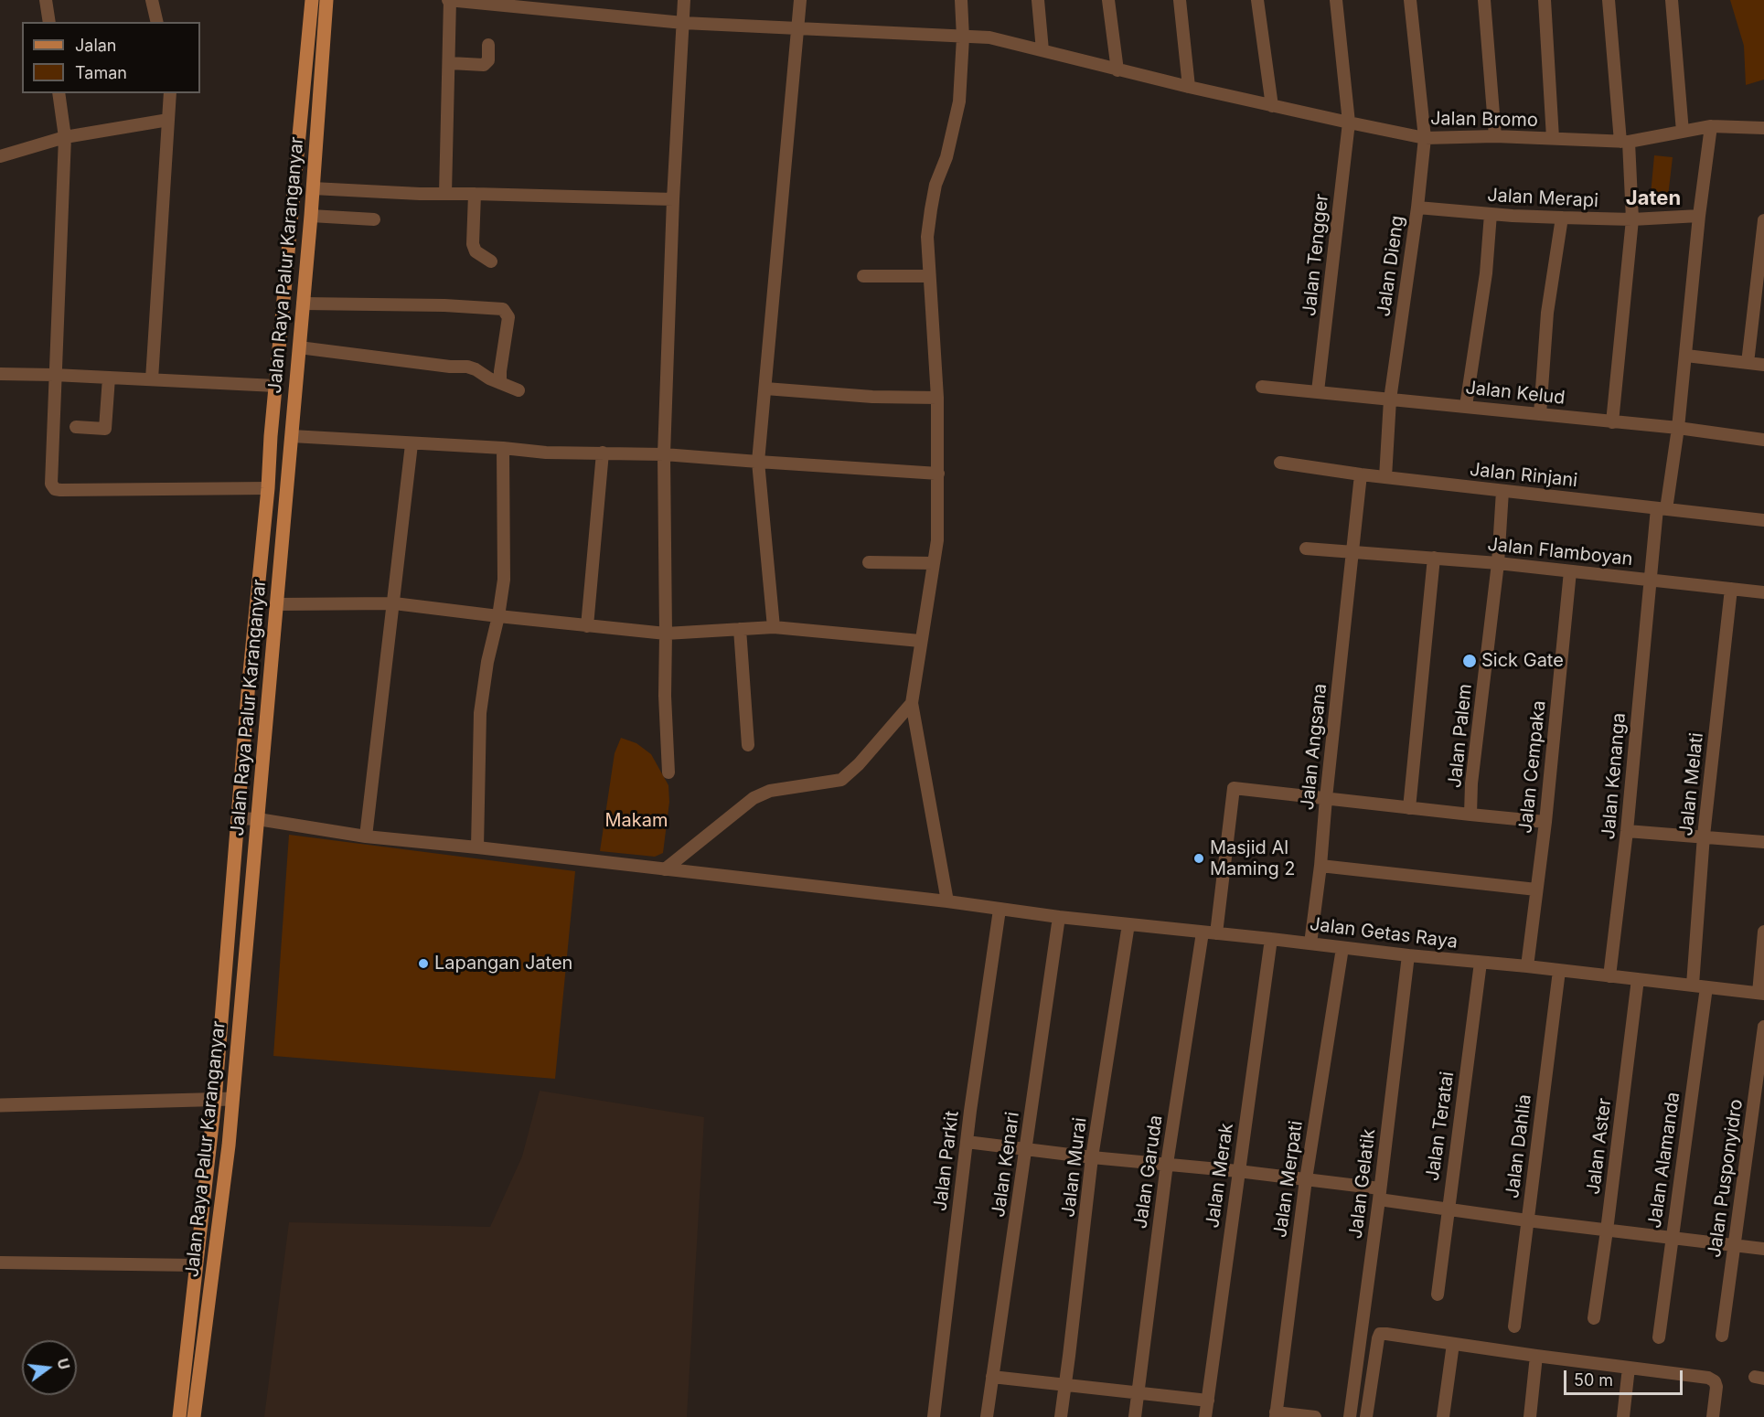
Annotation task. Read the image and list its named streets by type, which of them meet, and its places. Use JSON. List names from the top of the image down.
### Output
{
  "streets": {
    "main road": ["Jalan Raya Palur Karanganyar"],
    "street": [
      "Jalan Bromo",
      "Jalan Merapi",
      "Jalan Tengger",
      "Jalan Dieng",
      "Jalan Kelud",
      "Jalan Rinjani",
      "Jalan Flamboyan",
      "Jalan Palem",
      "Jalan Angsana",
      "Jalan Cempaka",
      "Jalan Kenanga",
      "Jalan Melati",
      "Jalan Getas Raya",
      "Jalan Teratai",
      "Jalan Dahlia",
      "Jalan Aster",
      "Jalan Alamanda",
      "Jalan Parkit",
      "Jalan Kenari",
      "Jalan Murai",
      "Jalan Garuda",
      "Jalan Merak",
      "Jalan Pusponyidro",
      "Jalan Merpati",
      "Jalan Gelatik"
    ]
  },
  "crossings": [
    ["Jalan Bromo", "Jalan Tengger"],
    ["Jalan Bromo", "Jalan Dieng"],
    ["Jalan Bromo", "Jalan Kenanga"],
    ["Jalan Merapi", "Jalan Dieng"],
    ["Jalan Merapi", "Jalan Kenanga"],
    ["Jalan Tengger", "Jalan Kelud"],
    ["Jalan Raya Palur Karanganyar", "Jalan Getas Raya"],
    ["Jalan Dieng", "Jalan Kelud"],
    ["Jalan Dieng", "Jalan Rinjani"],
    ["Jalan Kelud", "Jalan Kenanga"],
    ["Jalan Rinjani", "Jalan Palem"],
    ["Jalan Rinjani", "Jalan Angsana"],
    ["Jalan Rinjani", "Jalan Kenanga"],
    ["Jalan Flamboyan", "Jalan Palem"],
    ["Jalan Flamboyan", "Jalan Angsana"],
    ["Jalan Flamboyan", "Jalan Cempaka"],
    ["Jalan Flamboyan", "Jalan Kenanga"],
    ["Jalan Flamboyan", "Jalan Melati"],
    ["Jalan Angsana", "Jalan Getas Raya"],
    ["Jalan Cempaka", "Jalan Getas Raya"],
    ["Jalan Kenanga", "Jalan Getas Raya"],
    ["Jalan Melati", "Jalan Getas Raya"],
    ["Jalan Getas Raya", "Jalan Teratai"],
    ["Jalan Getas Raya", "Jalan Dahlia"],
    ["Jalan Getas Raya", "Jalan Aster"],
    ["Jalan Getas Raya", "Jalan Alamanda"],
    ["Jalan Getas Raya", "Jalan Parkit"],
    ["Jalan Getas Raya", "Jalan Kenari"],
    ["Jalan Getas Raya", "Jalan Murai"],
    ["Jalan Getas Raya", "Jalan Garuda"],
    ["Jalan Getas Raya", "Jalan Merak"],
    ["Jalan Getas Raya", "Jalan Merpati"],
    ["Jalan Getas Raya", "Jalan Gelatik"]
  ],
  "districts": ["Jaten"],
  "parks": ["Makam"],
  "places": ["Sick Gate", "Masjid Al Maming 2", "Lapangan Jaten"],
  "legend": ["Jalan", "Taman"],
  "scale_bar": "50 m",
  "north": "right"
}
